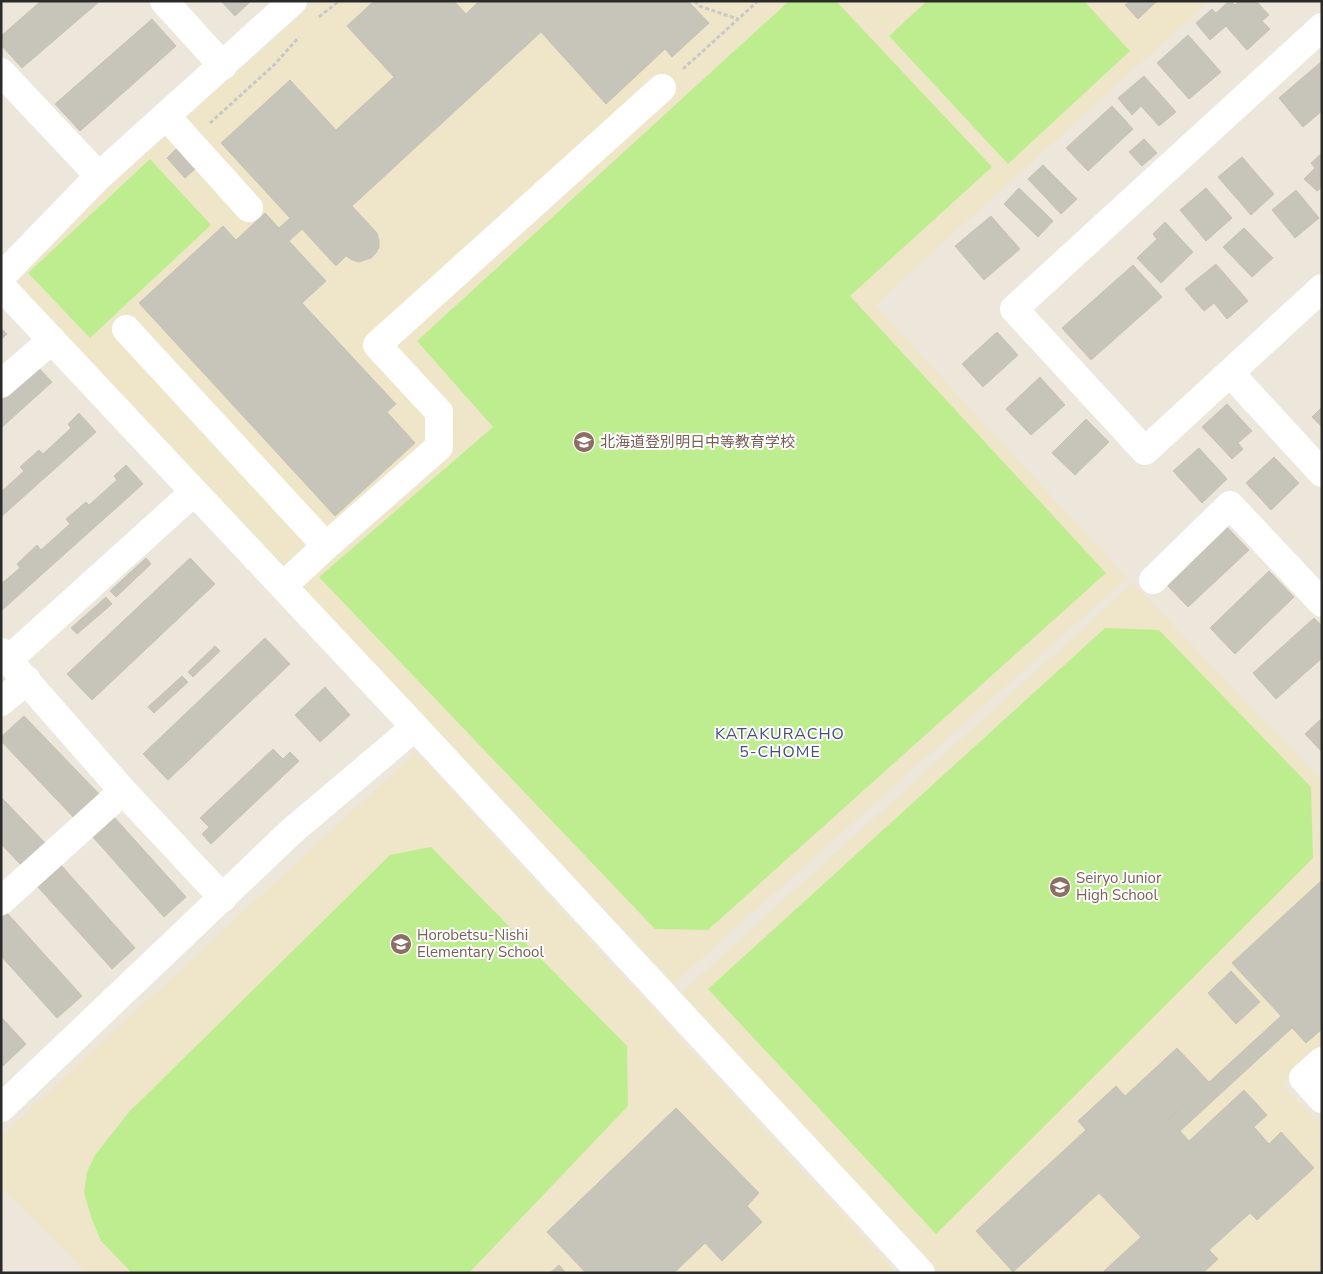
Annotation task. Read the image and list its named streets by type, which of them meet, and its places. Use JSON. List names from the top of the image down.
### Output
{
  "districts": ["KATAKURACHO 5-CHOME"],
  "places": {
    "school or university": ["北海道登別明日中等教育学校", "Seiryo Junior High School", "Horobetsu-Nishi Elementary School"]
  }
}
